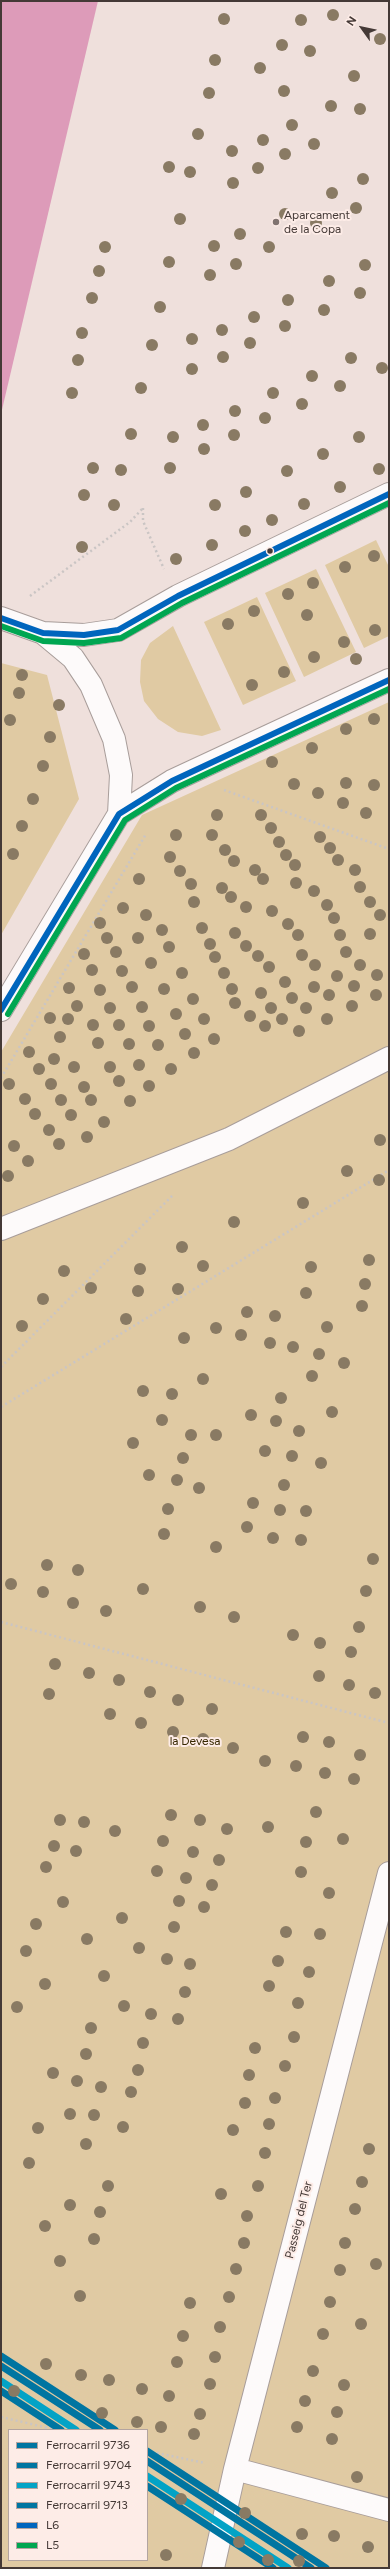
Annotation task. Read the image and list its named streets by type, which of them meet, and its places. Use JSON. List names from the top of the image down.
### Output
{
  "streets": {
    "street": ["Passeig del Ter"]
  },
  "parks": ["la Devesa"],
  "places": ["Aparcament de la Copa"],
  "lines": [
    "transit line L6",
    "transit line L5",
    "rail line 9736",
    "rail line 9704",
    "rail line 9743",
    "rail line 9713"
  ],
  "legend": [
    "Ferrocarril 9736",
    "Ferrocarril 9704",
    "Ferrocarril 9743",
    "Ferrocarril 9713",
    "L6",
    "L5"
  ],
  "north": "top left"
}
